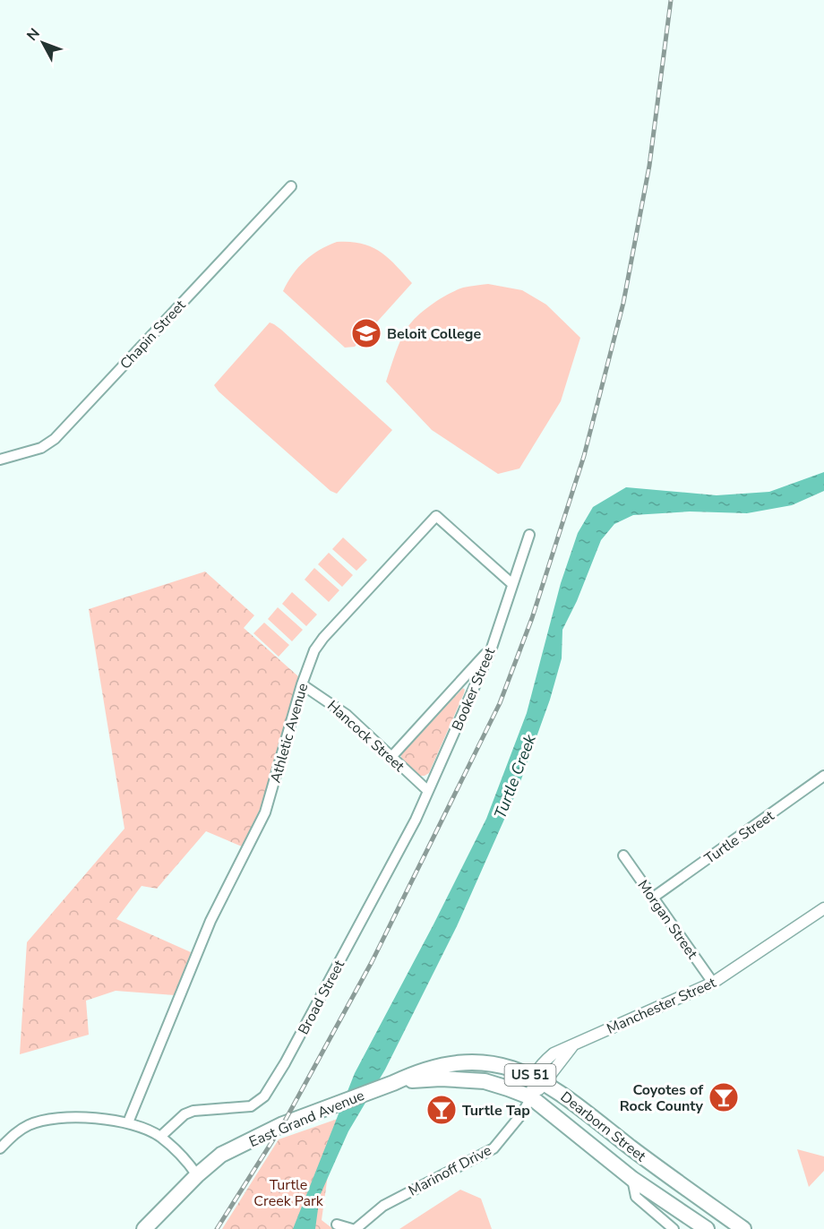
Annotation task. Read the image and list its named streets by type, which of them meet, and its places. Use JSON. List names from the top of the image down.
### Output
{
  "streets": {
    "main road": ["US 51", "East Grand Avenue", "Dearborn Street"],
    "street": [
      "Chapin Street",
      "Booker Street",
      "Athletic Avenue",
      "Hancock Street",
      "Turtle Street",
      "Morgan Street",
      "Broad Street",
      "Manchester Street",
      "Marinoff Drive"
    ]
  },
  "crossings": [
    ["Booker Street", "Athletic Avenue"],
    ["Booker Street", "Hancock Street"],
    ["Booker Street", "Broad Street"],
    ["Athletic Avenue", "Hancock Street"],
    ["Hancock Street", "Broad Street"],
    ["Turtle Street", "Morgan Street"],
    ["Morgan Street", "Manchester Street"],
    ["Manchester Street", "Dearborn Street"],
    ["Manchester Street", "Marinoff Drive"],
    ["US 51", "East Grand Avenue"],
    ["East Grand Avenue", "Dearborn Street"],
    ["Dearborn Street", "Marinoff Drive"]
  ],
  "water": ["Turtle Creek"],
  "parks": ["Turtle Creek Park"],
  "places": {
    "school or university": ["Beloit College"],
    "bar": ["Coyotes of Rock County", "Turtle Tap"]
  },
  "north": "top left"
}
